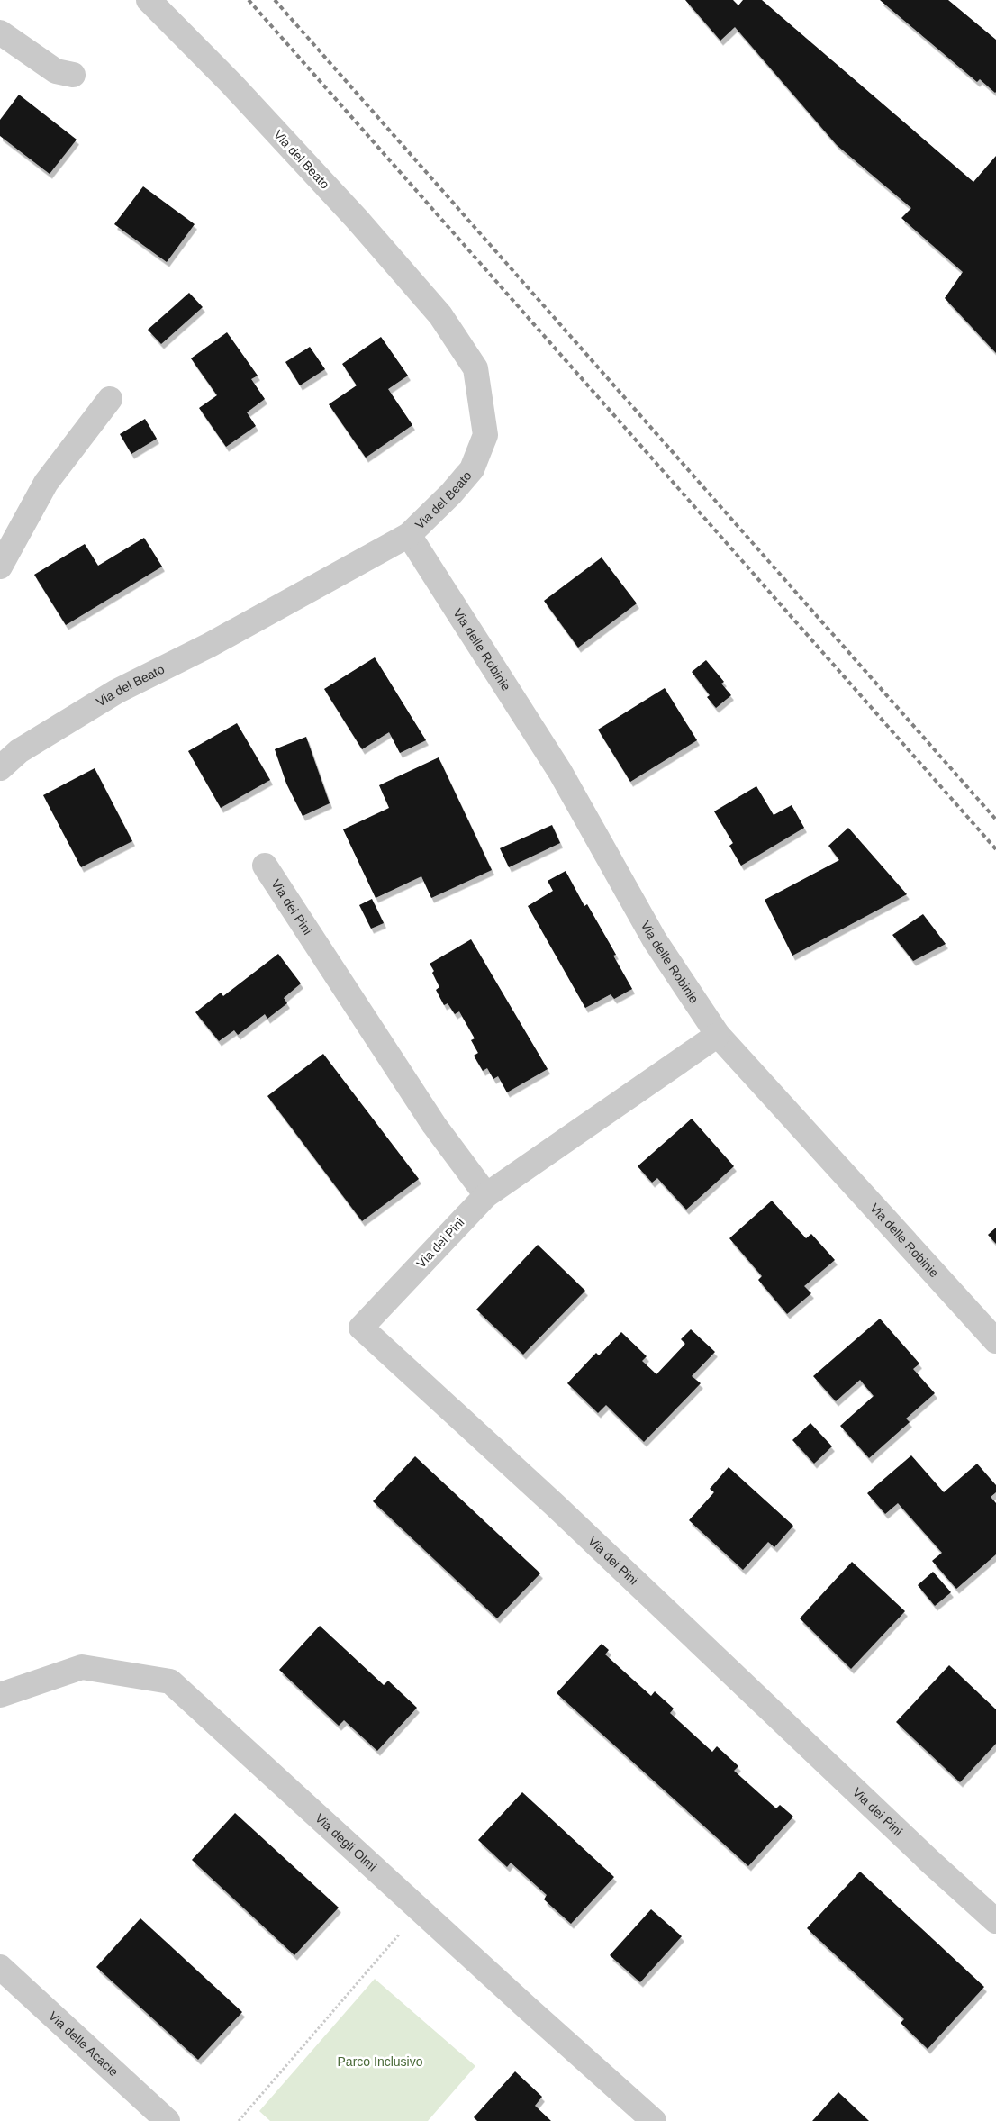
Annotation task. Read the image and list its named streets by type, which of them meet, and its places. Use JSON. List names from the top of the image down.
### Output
{
  "streets": {
    "street": [
      "Via del Beato",
      "Via delle Robinie",
      "Via dei Pini",
      "Via degli Olmi",
      "Via delle Acacie"
    ]
  },
  "crossings": [
    ["Via del Beato", "Via delle Robinie"],
    ["Via delle Robinie", "Via dei Pini"]
  ],
  "parks": ["Parco Inclusivo"]
}
